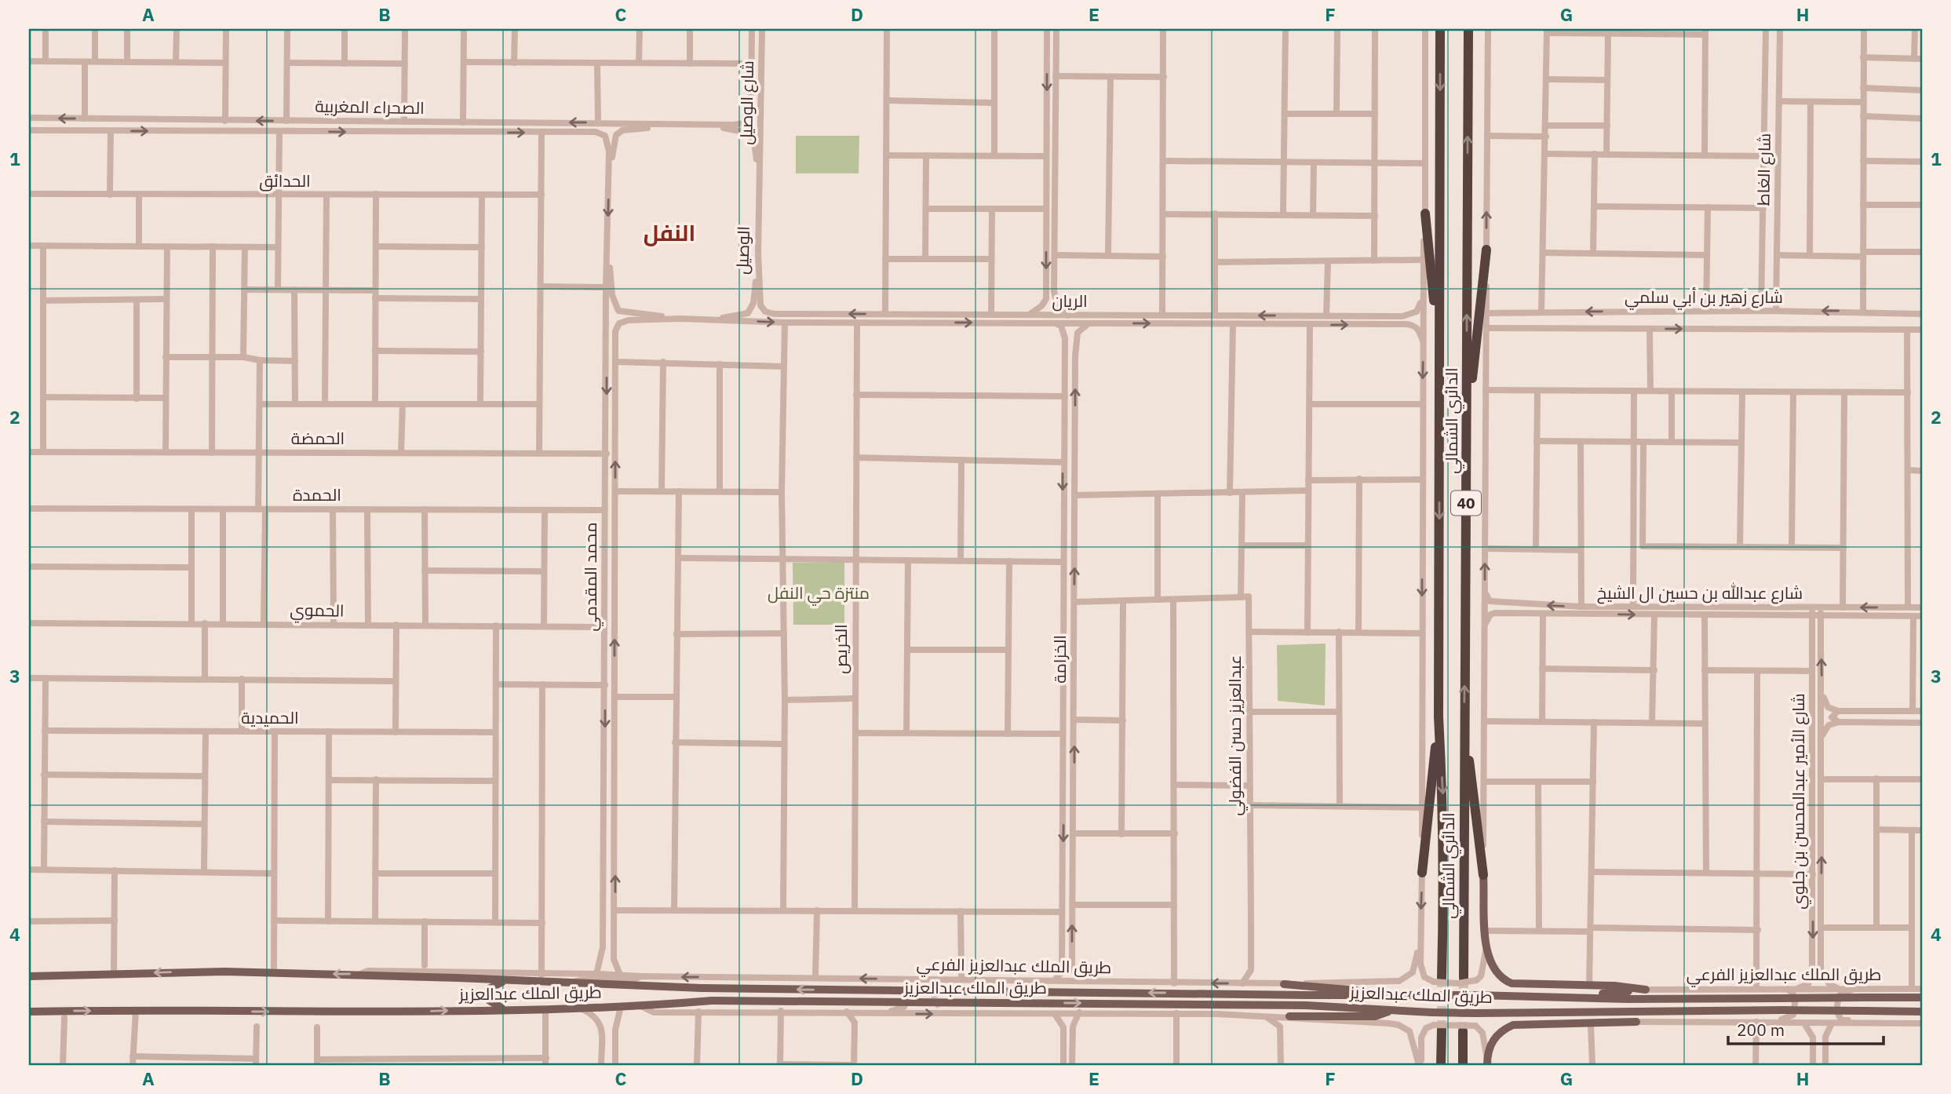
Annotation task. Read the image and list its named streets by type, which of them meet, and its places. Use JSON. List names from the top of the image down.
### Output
{
  "streets": {
    "highway": ["الدائري الشمالي", "40"],
    "main road": ["طريق الملك عبدالعزيز"],
    "street": [
      "شارع الوصيل",
      "الصحراء المغربية",
      "شارع الغاط",
      "الحدائق",
      "الوصيل",
      "شارع زهير بن أبي سلمي",
      "الريان",
      "الحمضة",
      "الحمدة",
      "محمد المقدمي",
      "شارع عبدالله بن حسين ال الشيخ",
      "الحموي",
      "الخريص",
      "الخزامة",
      "الحميدية",
      "عبدالعزيز حسن الفضولي",
      "شارع الأمير عبدالمحسن بن جلوي",
      "طريق الملك عبدالعزيز الفرعي"
    ]
  },
  "crossings": [
    ["شارع الوصيل", "الصحراء المغربية"],
    ["شارع الوصيل", "الوصيل"],
    ["الصحراء المغربية", "محمد المقدمي"],
    ["شارع الغاط", "شارع زهير بن أبي سلمي"],
    ["الوصيل", "الريان"],
    ["شارع زهير بن أبي سلمي", "الدائري الشمالي"],
    ["الريان", "محمد المقدمي"],
    ["الريان", "الخريص"],
    ["الريان", "الخزامة"],
    ["الدائري الشمالي", "طريق الملك عبدالعزيز الفرعي"],
    ["الحمضة", "محمد المقدمي"],
    ["الحمدة", "محمد المقدمي"],
    ["محمد المقدمي", "الحموي"],
    ["شارع عبدالله بن حسين ال الشيخ", "شارع الأمير عبدالمحسن بن جلوي"],
    ["الخزامة", "طريق الملك عبدالعزيز الفرعي"],
    ["عبدالعزيز حسن الفضولي", "طريق الملك عبدالعزيز الفرعي"],
    ["طريق الملك عبدالعزيز الفرعي", "طريق الملك عبدالعزيز"]
  ],
  "districts": ["النفل"],
  "parks": ["منتزة حي النفل"],
  "scale_bar": "200 m",
  "grid": {
    "columns": [
      "A",
      "B",
      "C",
      "D",
      "E",
      "F",
      "G",
      "H"
    ],
    "rows": [
      "1",
      "2",
      "3",
      "4"
    ]
  }
}
